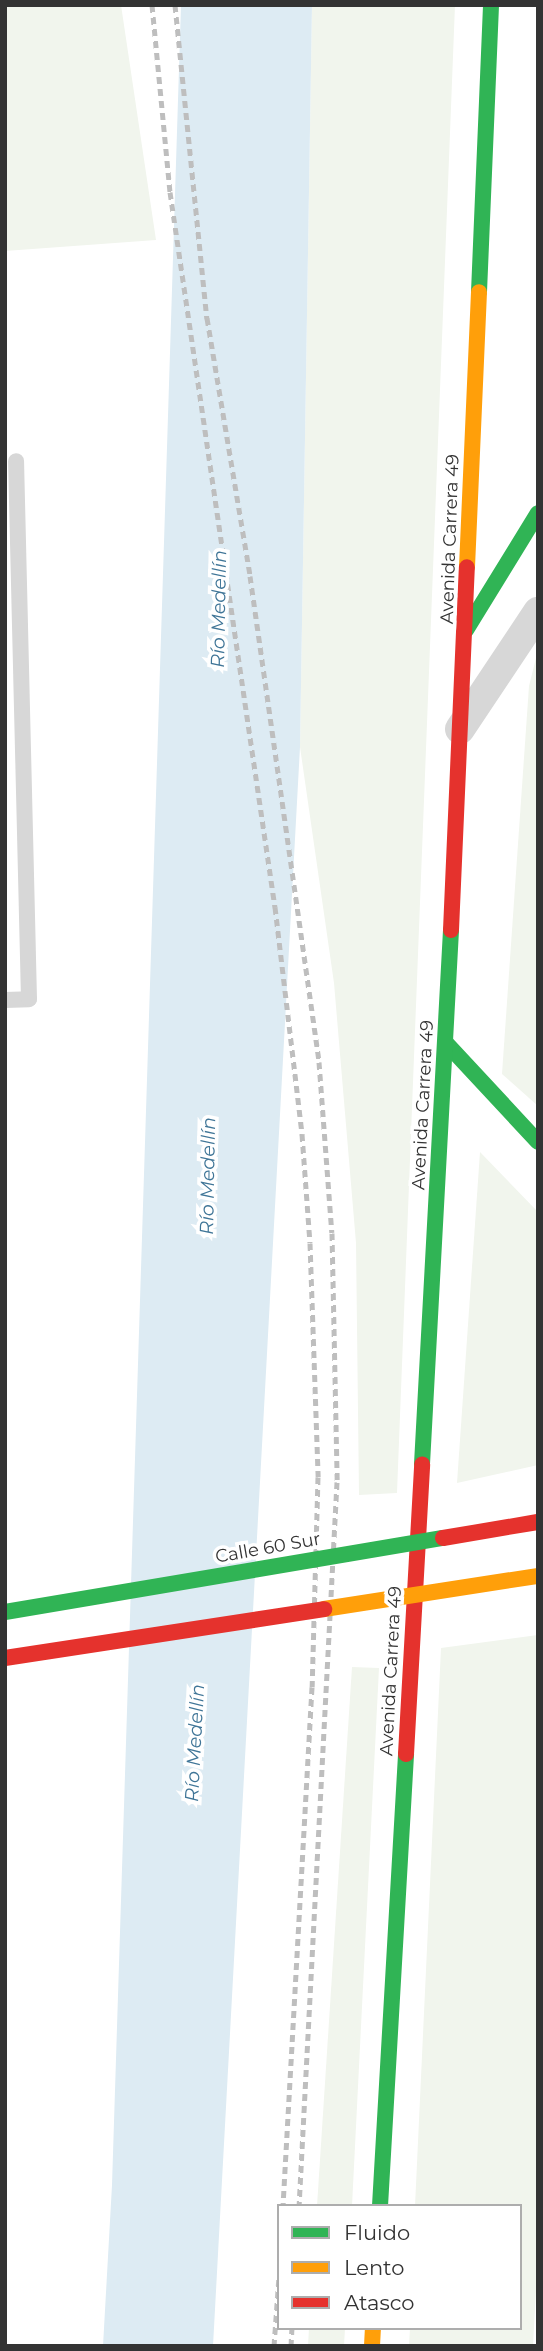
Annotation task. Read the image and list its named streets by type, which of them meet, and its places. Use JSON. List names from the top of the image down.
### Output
{
  "streets": {
    "main road": ["Avenida Carrera 49", "Calle 60 Sur"]
  },
  "water": ["Río Medellín"],
  "legend": ["Fluido", "Lento", "Atasco"]
}
